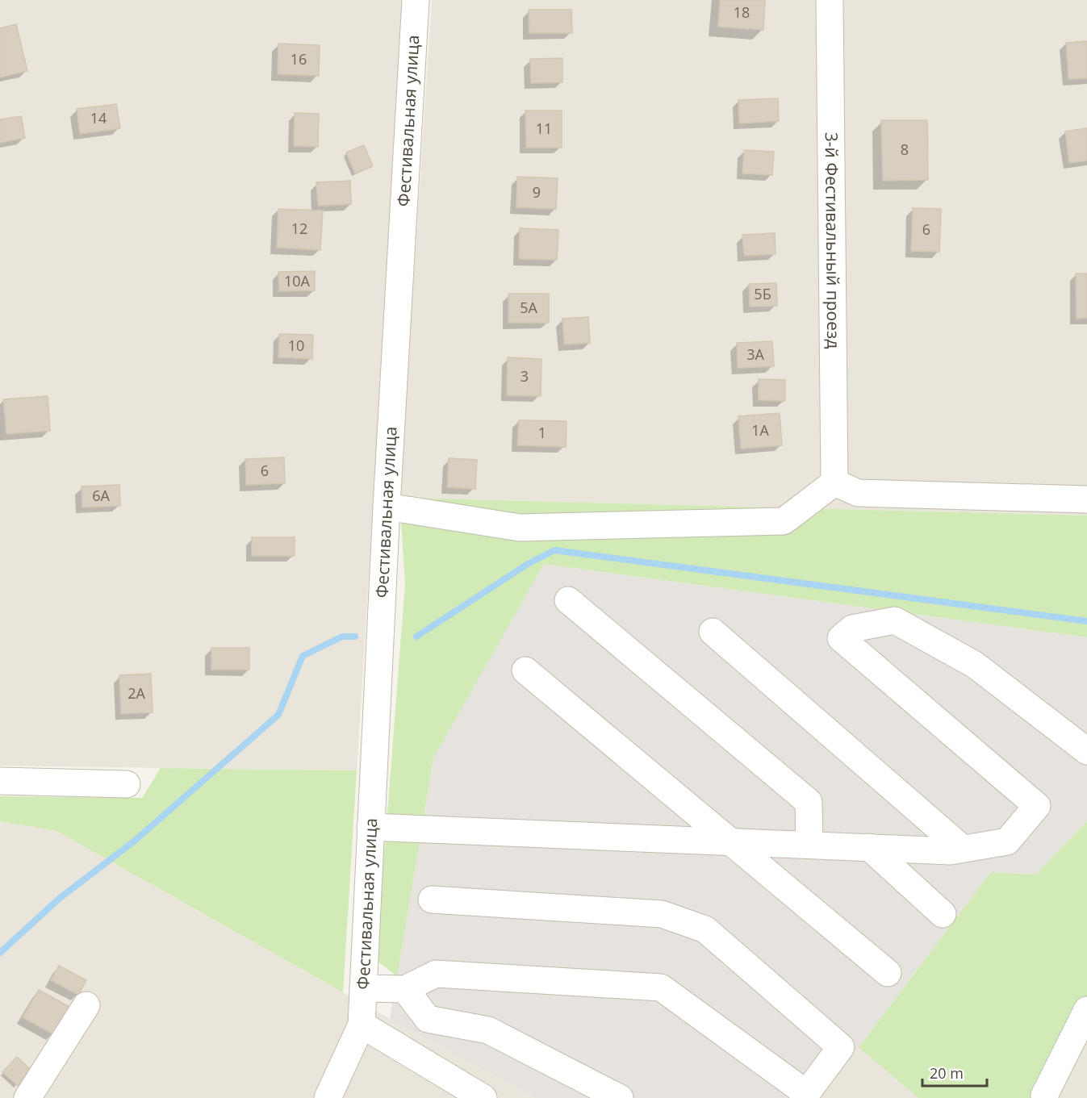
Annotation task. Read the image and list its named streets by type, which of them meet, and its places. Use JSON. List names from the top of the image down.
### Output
{
  "streets": {
    "street": ["Фестивальная улица", "3-й Фестивальный проезд"]
  },
  "house_numbers": [
    "18",
    "16",
    "14",
    "11",
    "8",
    "9",
    "12",
    "6",
    "10А",
    "5Б",
    "5А",
    "10",
    "3А",
    "3",
    "1А",
    "1",
    "6",
    "6А",
    "2А"
  ],
  "scale_bar": "20 m"
}
